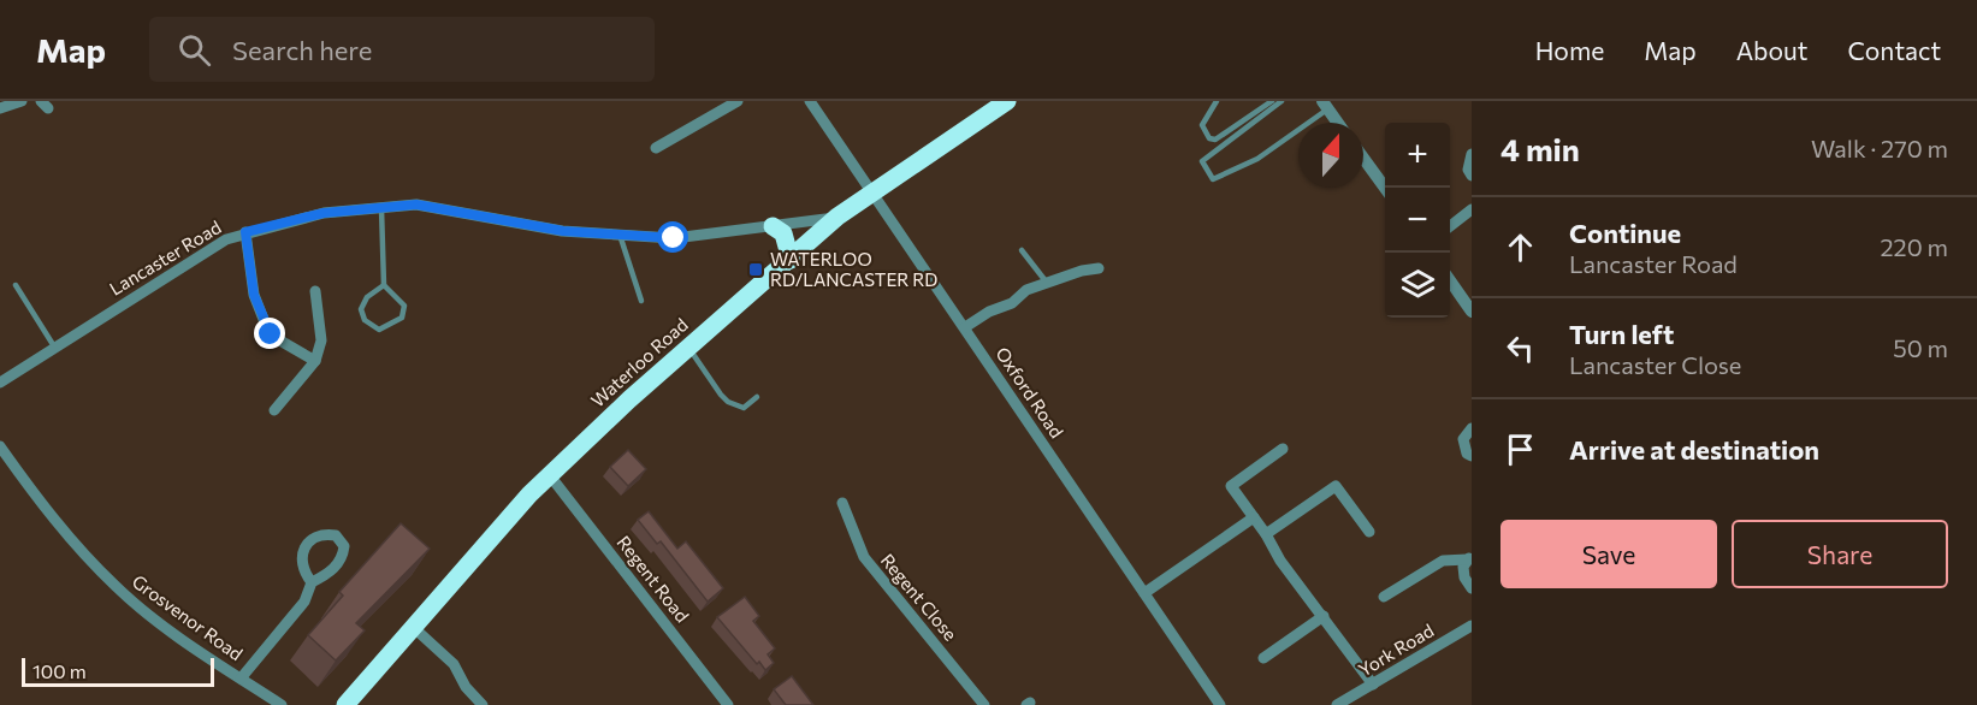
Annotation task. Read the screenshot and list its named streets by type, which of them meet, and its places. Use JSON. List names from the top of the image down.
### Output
{
  "streets": {
    "highway": ["Waterloo Road"],
    "street": [
      "Lancaster Road",
      "Oxford Road",
      "Regent Road",
      "Regent Close",
      "Grosvenor Road",
      "York Road"
    ]
  },
  "crossings": [
    ["Lancaster Road", "Waterloo Road"],
    ["Waterloo Road", "Oxford Road"],
    ["Waterloo Road", "Regent Road"]
  ],
  "places": {
    "transit": ["WATERLOO RD/LANCASTER RD"]
  },
  "scale_bar": "100 m",
  "north": "top",
  "page": {
    "header": "Map",
    "search": "Search here",
    "nav": [
      "Home",
      "Map",
      "About",
      "Contact"
    ],
    "heading": ["4 min", "Walk · 270 m"],
    "map_buttons": ["+", "−"],
    "list": [
      ["Continue", "Lancaster Road", "220 m"],
      ["Turn left", "Lancaster Close", "50 m"],
      "Arrive at destination"
    ],
    "buttons": ["Save", "Share"],
    "scale": "100 m"
  }
}
